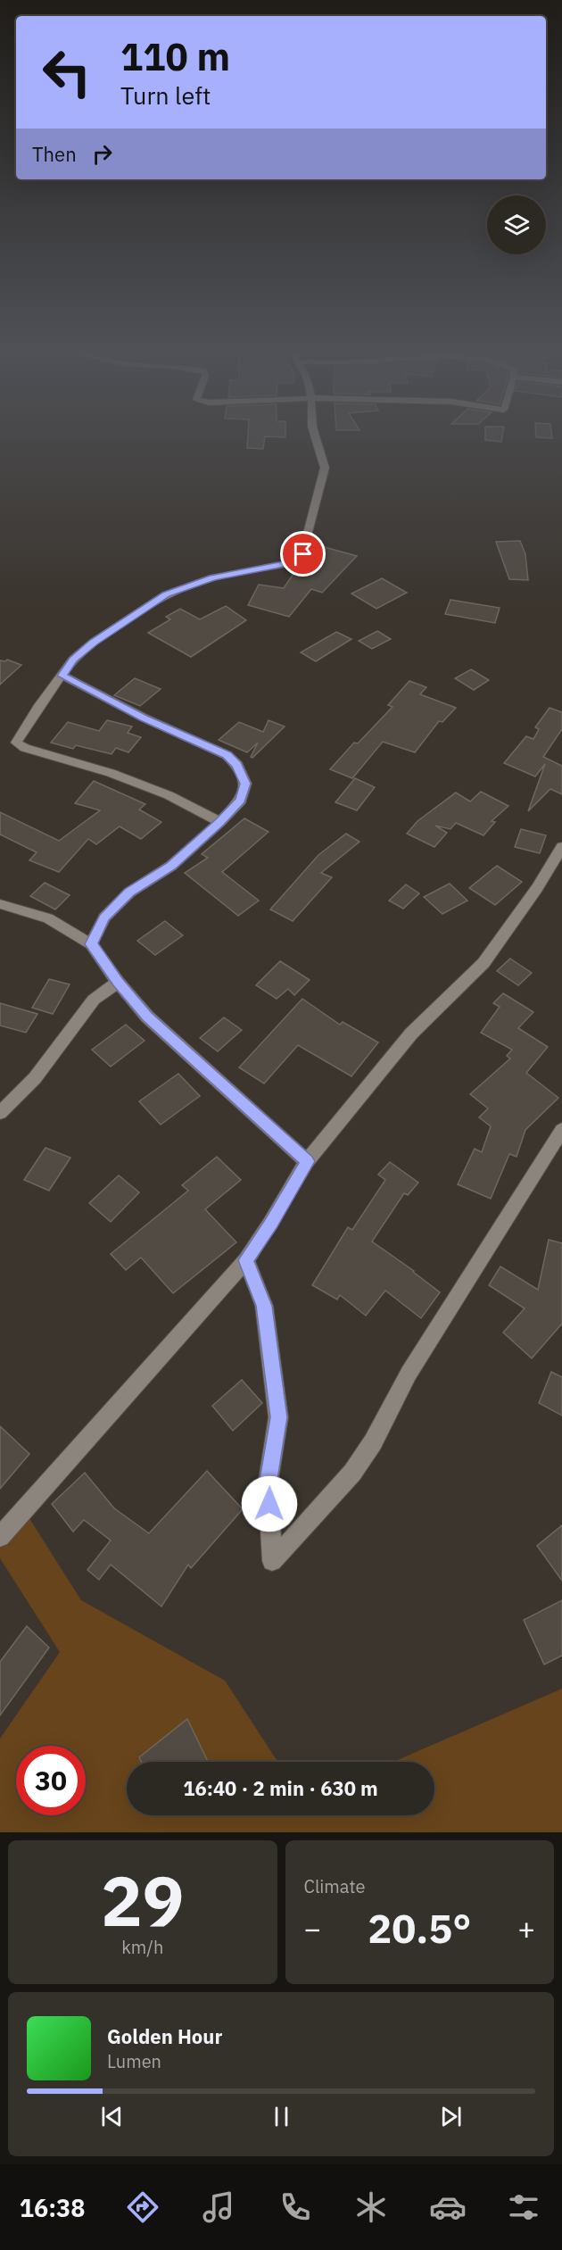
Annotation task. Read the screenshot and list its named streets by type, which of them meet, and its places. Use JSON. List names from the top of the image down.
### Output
{
  "page": {
    "turn": ["110 m", "Turn left"],
    "then": "Then",
    "limit": "30",
    "trip": "16:40 · 2 min · 630 m",
    "tile": [
      ["29", "km/h"],
      "Climate"
    ],
    "heat": ["−", "20.5°", "+"],
    "song": ["Golden Hour", "Lumen"],
    "tabs": "16:38"
  }
}
